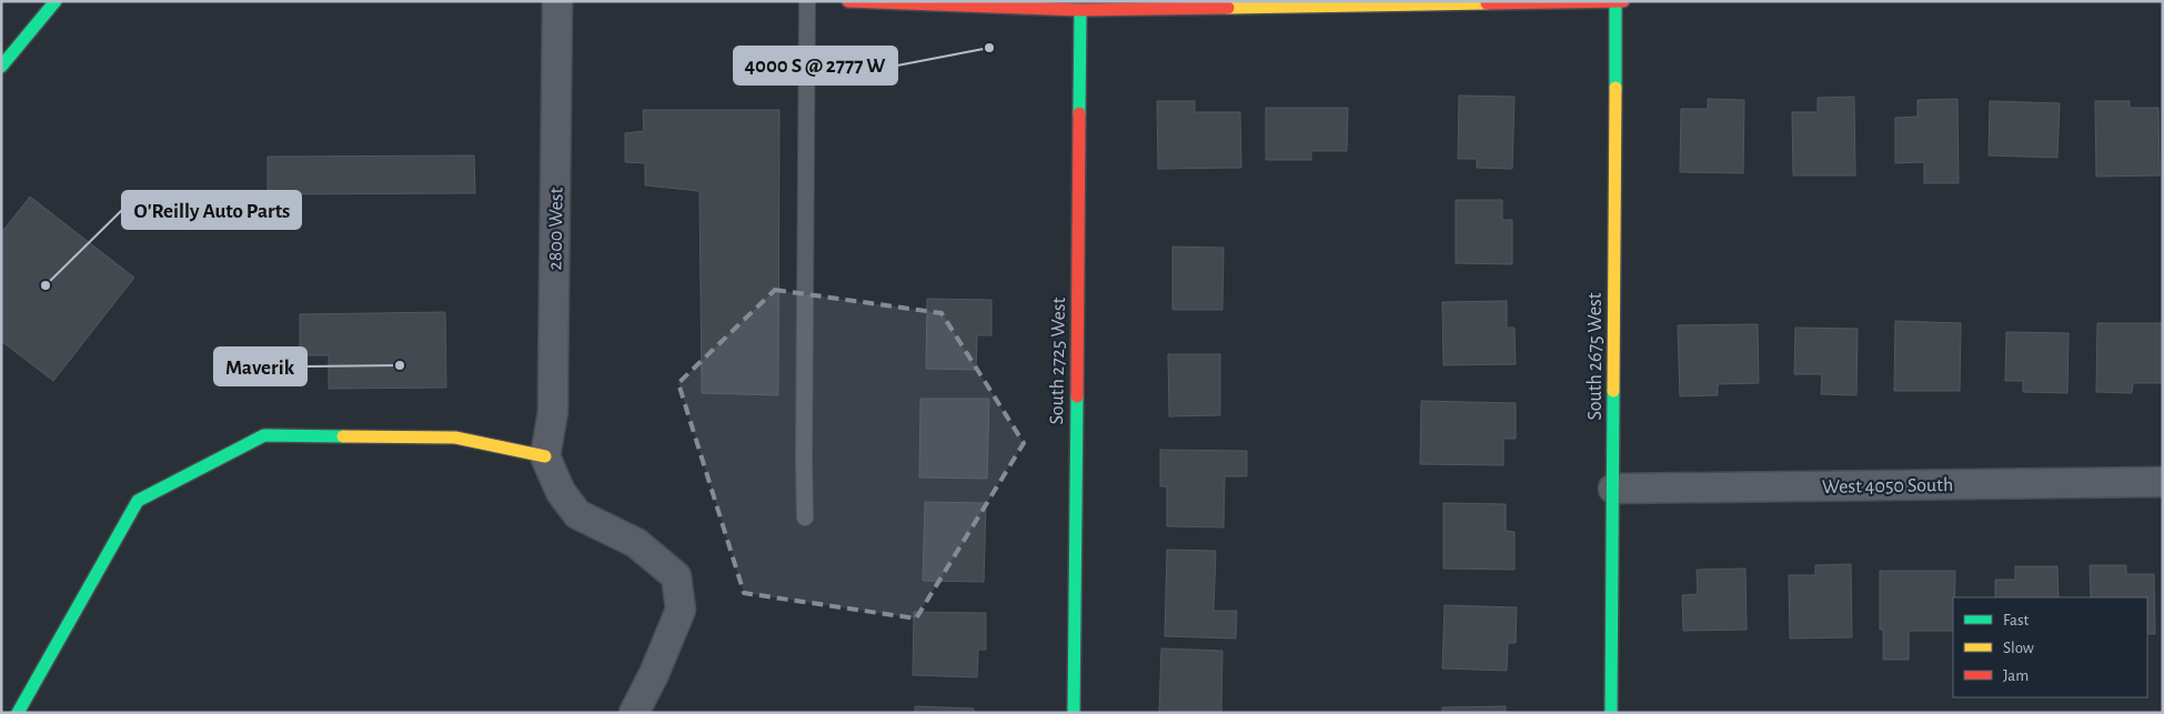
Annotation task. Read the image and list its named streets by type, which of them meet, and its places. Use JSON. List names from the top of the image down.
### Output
{
  "streets": {
    "street": [
      "2800 West",
      "South 2675 West",
      "South 2725 West",
      "West 4050 South"
    ]
  },
  "crossings": [
    ["South 2675 West", "West 4050 South"]
  ],
  "places": ["4000 S @ 2777 W", "O'Reilly Auto Parts", "Maverik"],
  "legend": ["Fast", "Slow", "Jam"]
}
